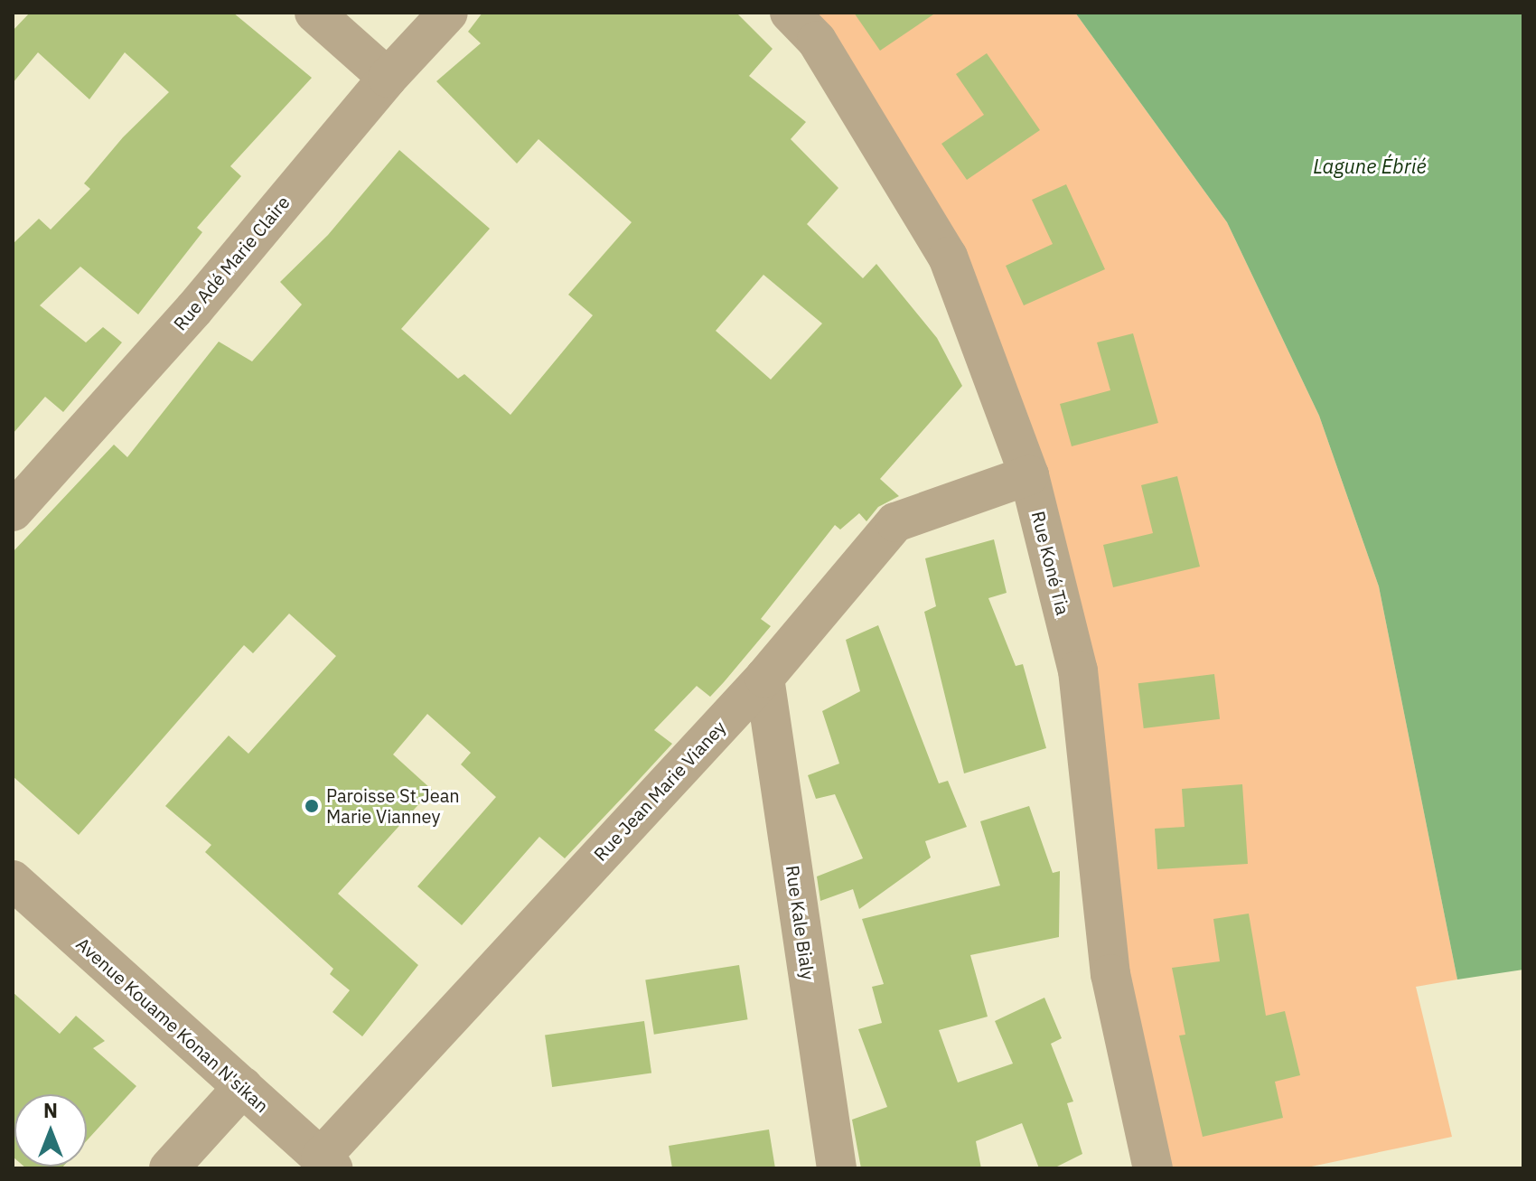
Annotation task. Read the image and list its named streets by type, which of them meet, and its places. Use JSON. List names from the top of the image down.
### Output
{
  "streets": {
    "street": [
      "Rue Adé Marie Claire",
      "Rue Koné Tia",
      "Rue Jean Marie Vianey",
      "Rue Kale Bialy",
      "Avenue Kouame Konan N'sikan"
    ]
  },
  "crossings": [
    ["Rue Koné Tia", "Rue Jean Marie Vianey"],
    ["Rue Jean Marie Vianey", "Rue Kale Bialy"],
    ["Rue Jean Marie Vianey", "Avenue Kouame Konan N'sikan"]
  ],
  "water": ["Lagune Ébrié"],
  "places": ["Paroisse St Jean Marie Vianney"],
  "north": "top"
}
